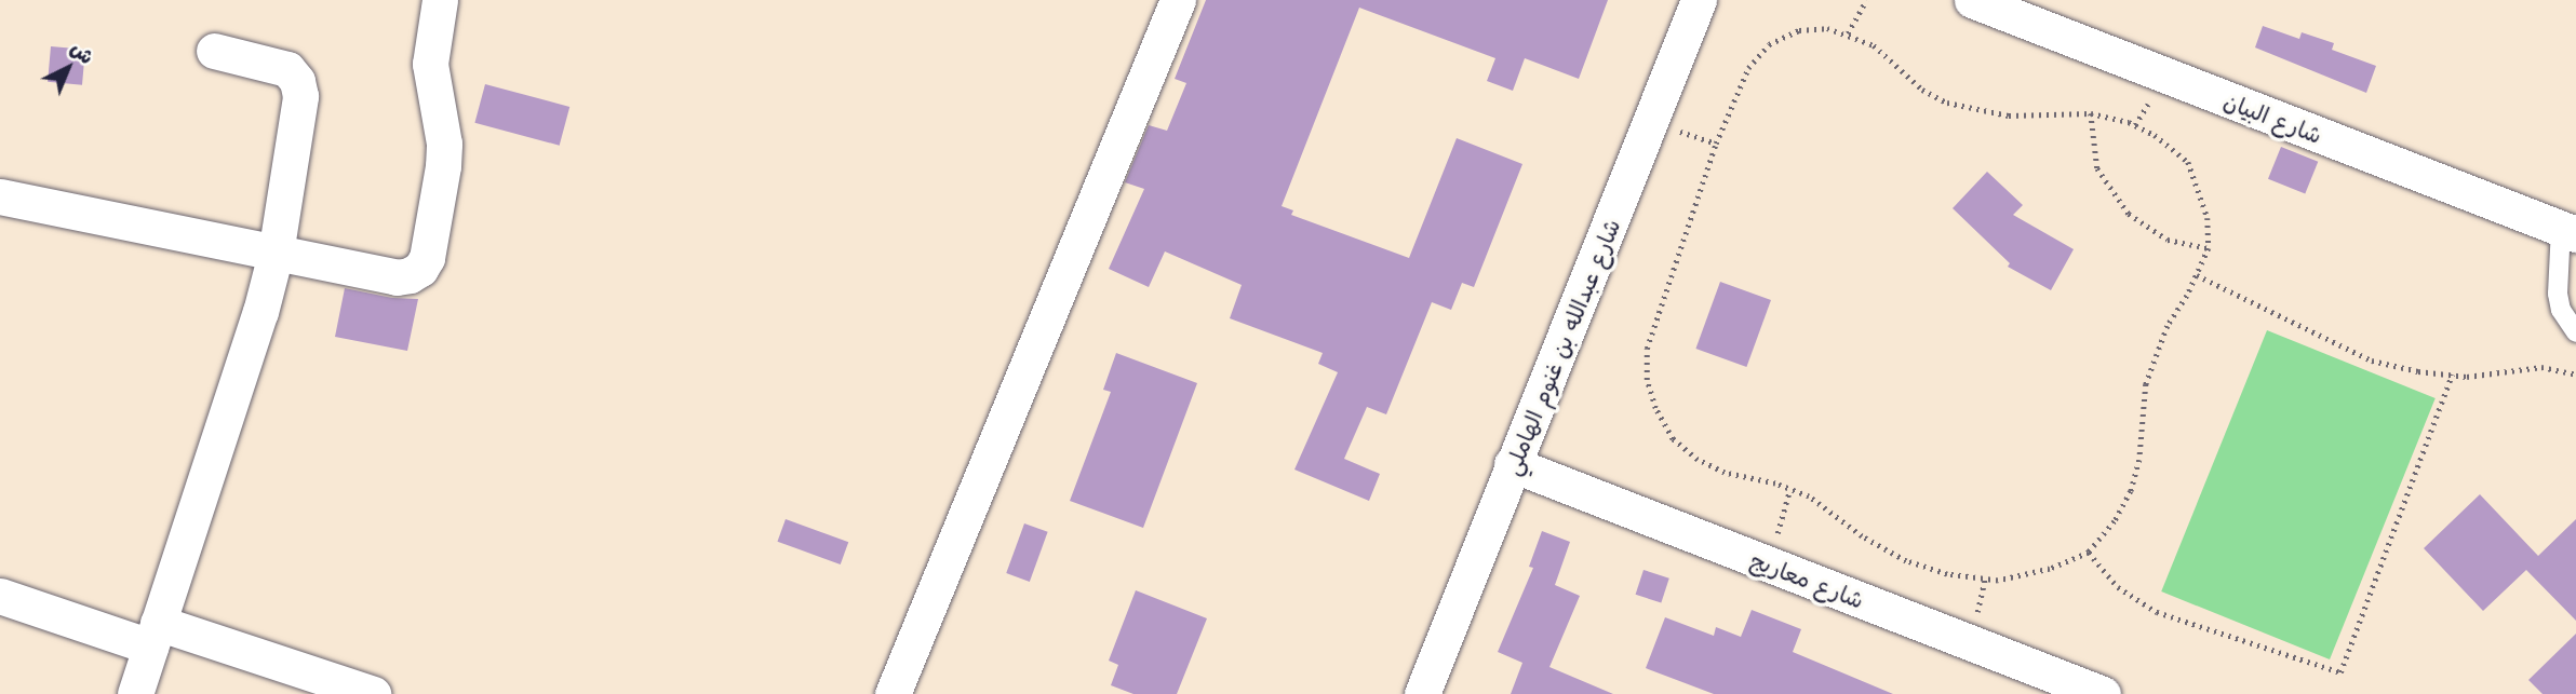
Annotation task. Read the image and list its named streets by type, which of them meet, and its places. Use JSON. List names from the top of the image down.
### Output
{
  "streets": {
    "street": ["شارع البيان", "شارع عبدالله بن غنوم الهاملي", "شارع معاريج"]
  },
  "crossings": [
    ["شارع عبدالله بن غنوم الهاملي", "شارع معاريج"]
  ],
  "north": "top right"
}
